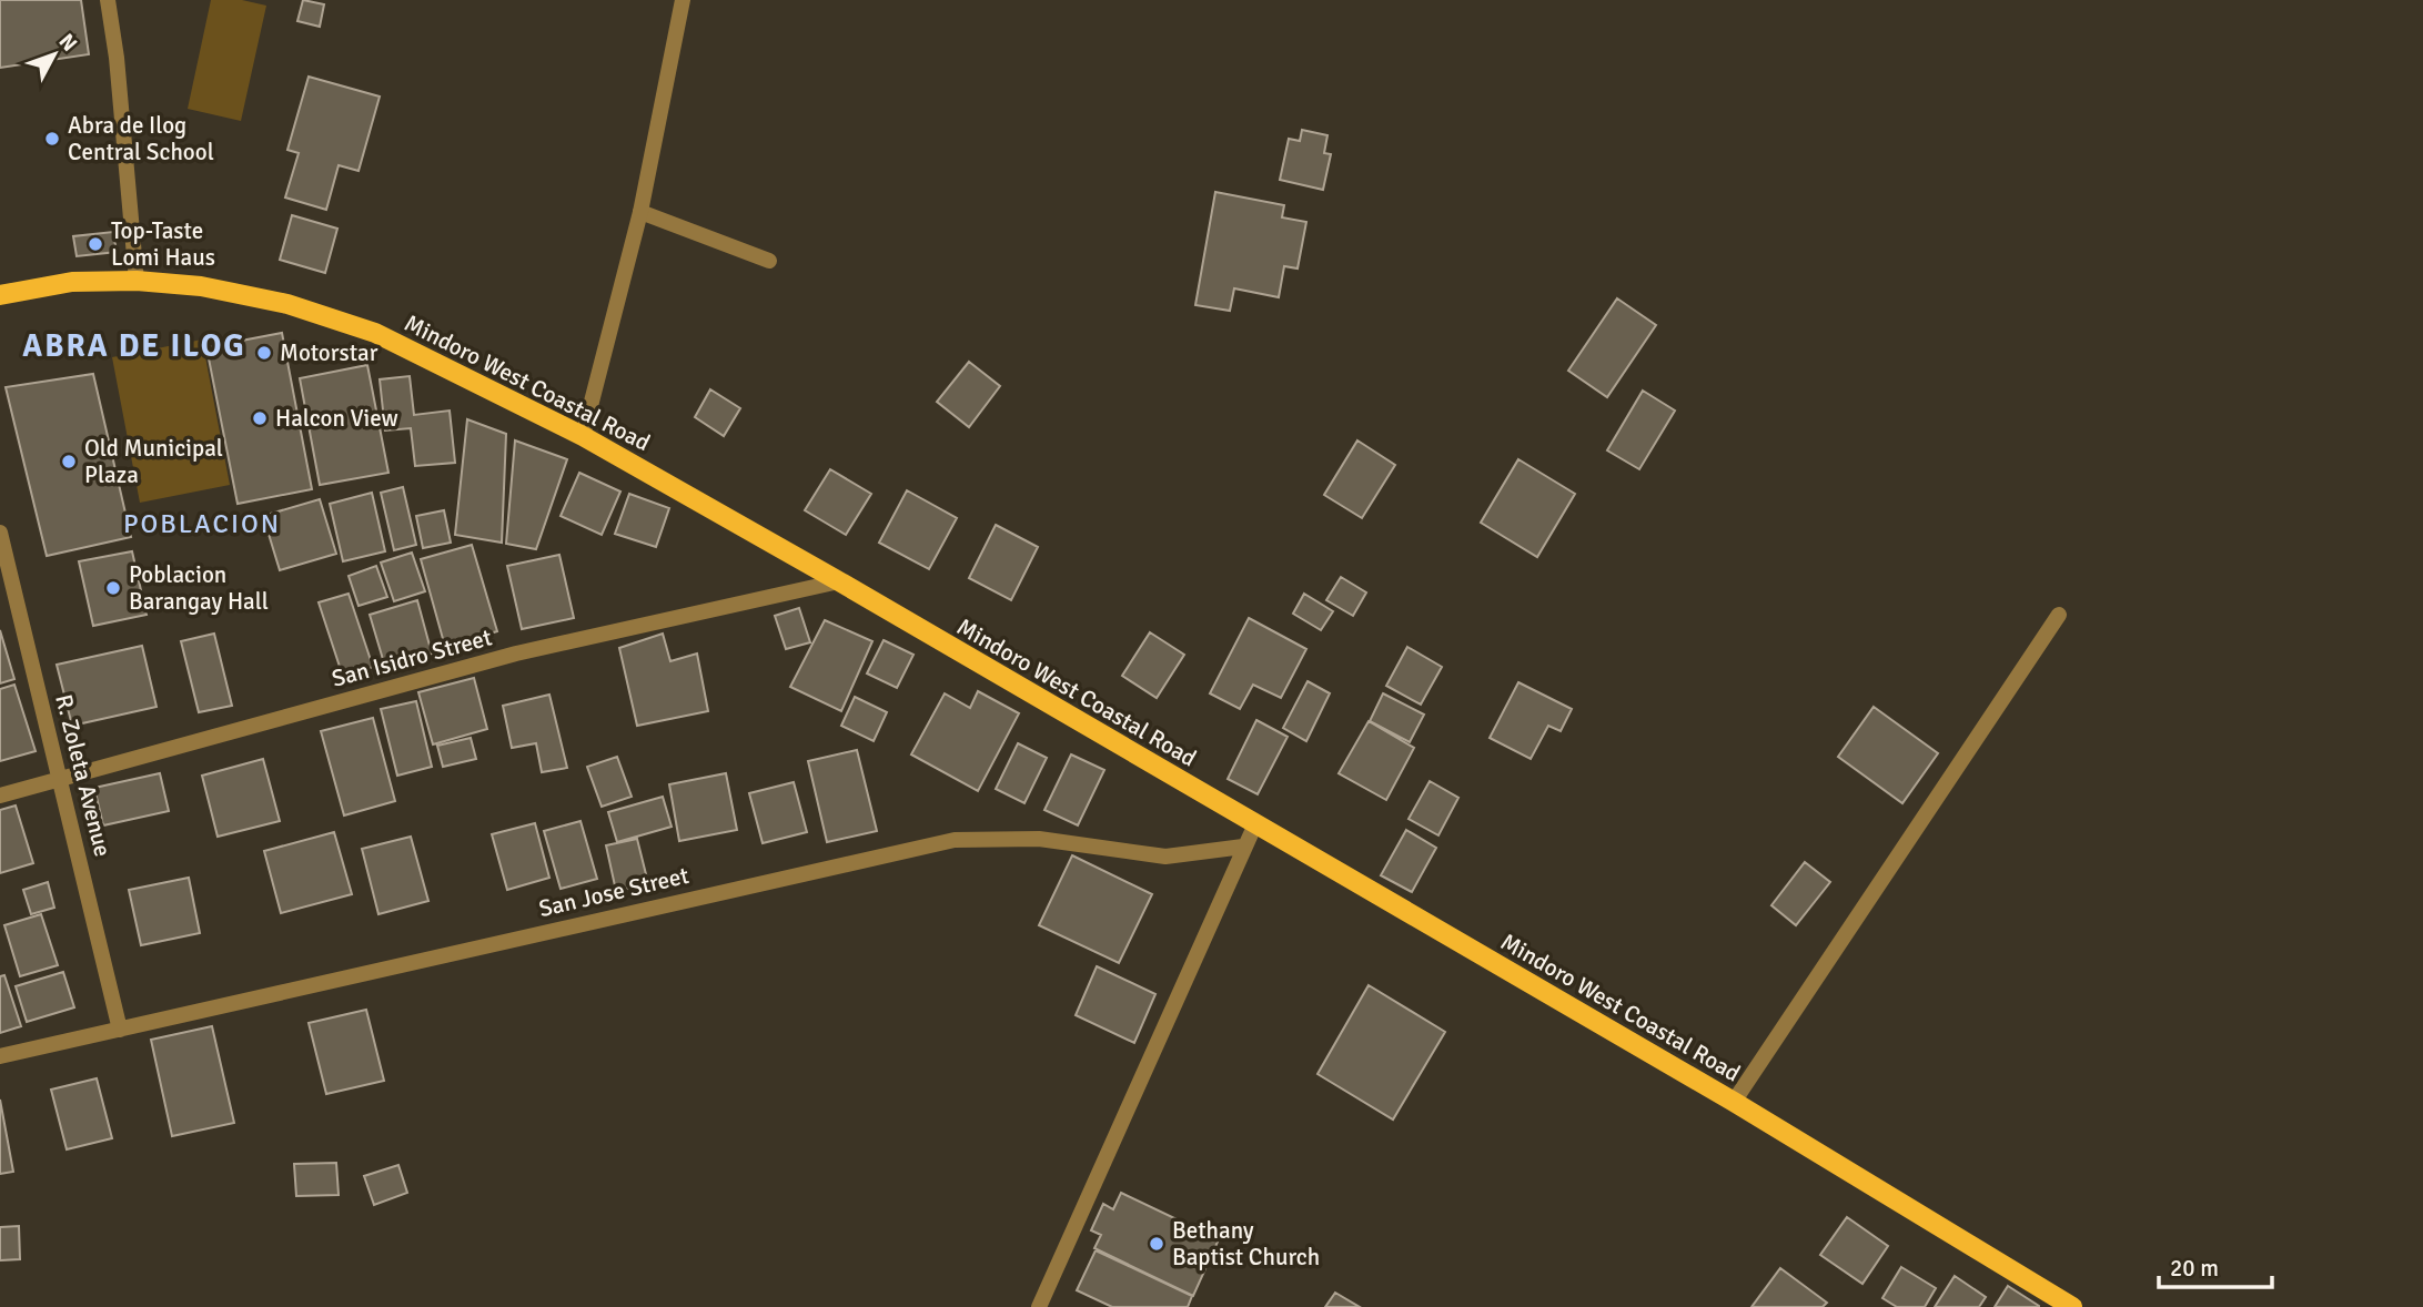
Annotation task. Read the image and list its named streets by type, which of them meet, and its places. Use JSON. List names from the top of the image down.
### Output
{
  "streets": {
    "main road": ["Mindoro West Coastal Road"],
    "street": ["San Isidro Street", "R. Zoleta Avenue", "San Jose Street"]
  },
  "crossings": [
    ["Mindoro West Coastal Road", "San Isidro Street"],
    ["San Isidro Street", "R. Zoleta Avenue"],
    ["R. Zoleta Avenue", "San Jose Street"]
  ],
  "districts": ["ABRA DE ILOG", "POBLACION"],
  "places": [
    "Abra de Ilog Central School",
    "Top-Taste Lomi Haus",
    "Motorstar",
    "Halcon View",
    "Old Municipal Plaza",
    "Poblacion Barangay Hall",
    "Bethany Baptist Church"
  ],
  "scale_bar": "20 m",
  "north": "top right"
}
